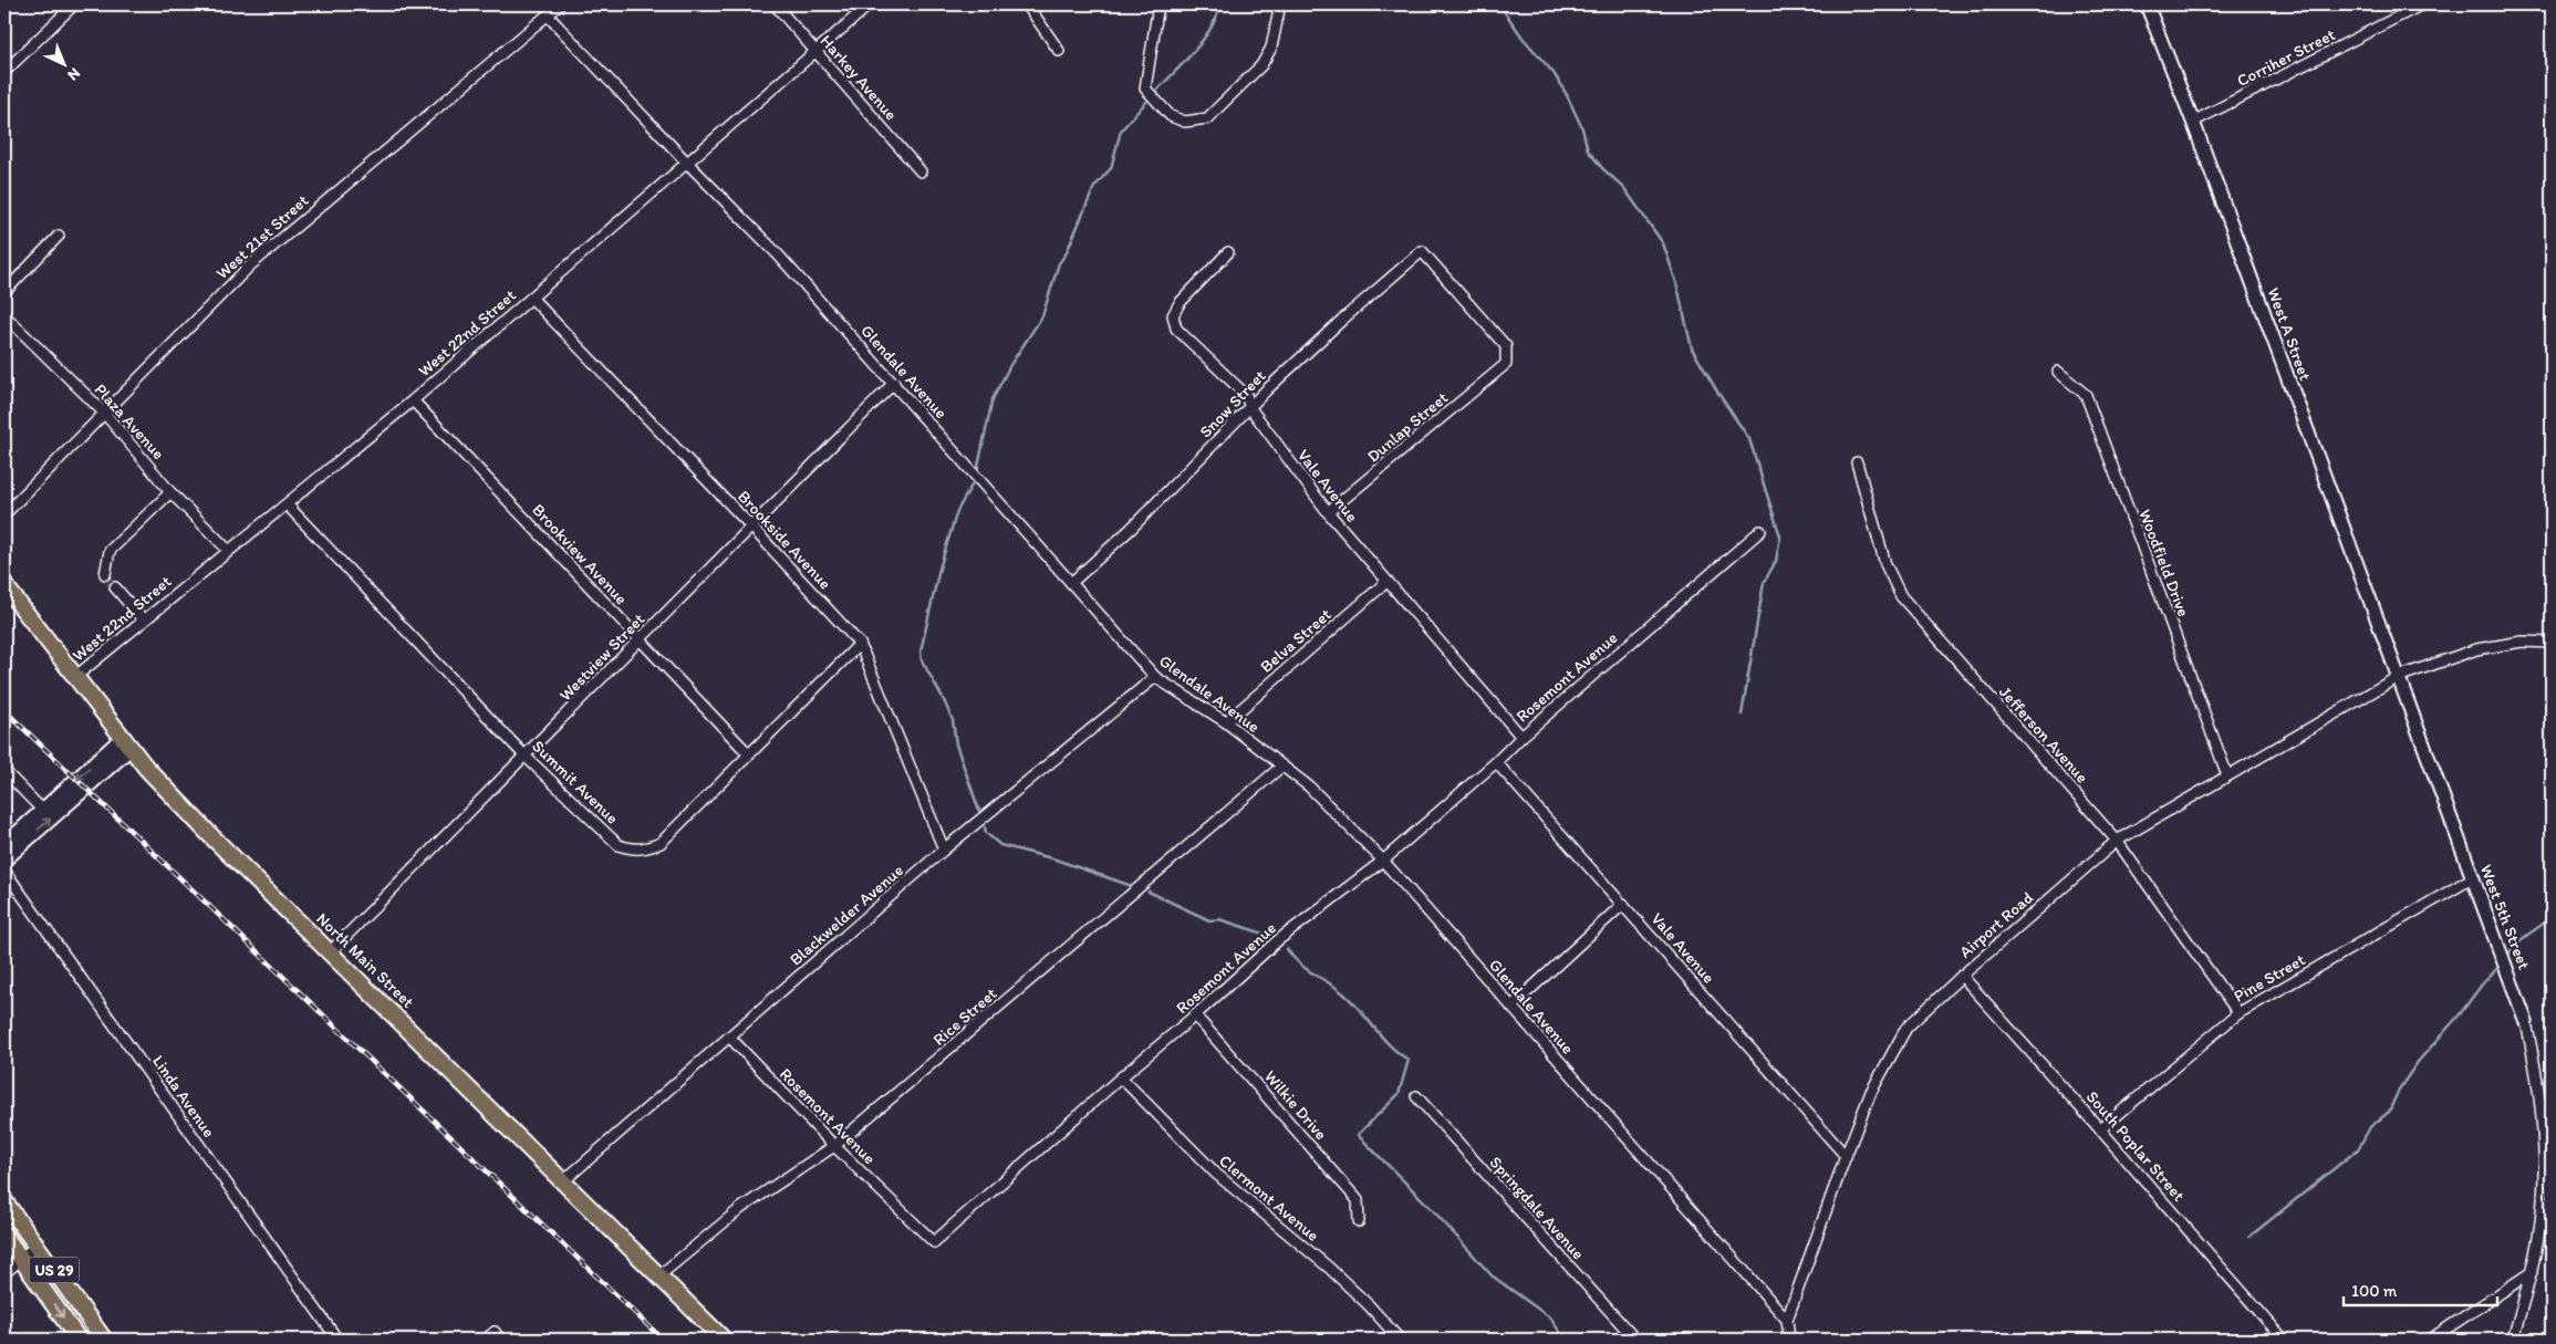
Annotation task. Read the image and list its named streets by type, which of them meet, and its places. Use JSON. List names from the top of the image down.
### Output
{
  "streets": {
    "main road": ["North Main Street", "US 29"],
    "street": [
      "Corriher Street",
      "Harkey Avenue",
      "West 21st Street",
      "West 22nd Street",
      "West A Street",
      "Glendale Avenue",
      "Snow Street",
      "Plaza Avenue",
      "Dunlap Street",
      "Vale Avenue",
      "Brookside Avenue",
      "Brookview Avenue",
      "Woodfield Drive",
      "Belva Street",
      "Westview Street",
      "Rosemont Avenue",
      "Jefferson Avenue",
      "Summit Avenue",
      "Blackwelder Avenue",
      "West 5th Street",
      "Airport Road",
      "Pine Street",
      "Rice Street",
      "Linda Avenue",
      "Wilkie Drive",
      "South Poplar Street",
      "Clermont Avenue",
      "Springdale Avenue"
    ]
  },
  "crossings": [
    ["Corriher Street", "West A Street"],
    ["Harkey Avenue", "West 22nd Street"],
    ["West 21st Street", "Glendale Avenue"],
    ["West 21st Street", "Plaza Avenue"],
    ["West 22nd Street", "Glendale Avenue"],
    ["West 22nd Street", "Plaza Avenue"],
    ["West 22nd Street", "Brookside Avenue"],
    ["West 22nd Street", "Brookview Avenue"],
    ["West 22nd Street", "Summit Avenue"],
    ["West 22nd Street", "North Main Street"],
    ["West A Street", "West 5th Street"],
    ["West A Street", "Airport Road"],
    ["Glendale Avenue", "Snow Street"],
    ["Glendale Avenue", "Belva Street"],
    ["Glendale Avenue", "Westview Street"],
    ["Glendale Avenue", "Rosemont Avenue"],
    ["Glendale Avenue", "Blackwelder Avenue"],
    ["Glendale Avenue", "Airport Road"],
    ["Glendale Avenue", "Rice Street"],
    ["Snow Street", "Dunlap Street"],
    ["Snow Street", "Vale Avenue"],
    ["Dunlap Street", "Vale Avenue"],
    ["Vale Avenue", "Belva Street"],
    ["Vale Avenue", "Rosemont Avenue"],
    ["Vale Avenue", "Airport Road"],
    ["Brookside Avenue", "Westview Street"],
    ["Brookside Avenue", "Summit Avenue"],
    ["Brookside Avenue", "Blackwelder Avenue"],
    ["Brookview Avenue", "Westview Street"],
    ["Brookview Avenue", "Summit Avenue"],
    ["Woodfield Drive", "Airport Road"],
    ["Westview Street", "Summit Avenue"],
    ["Westview Street", "North Main Street"],
    ["Rosemont Avenue", "Blackwelder Avenue"],
    ["Rosemont Avenue", "Rice Street"],
    ["Rosemont Avenue", "Wilkie Drive"],
    ["Rosemont Avenue", "Clermont Avenue"],
    ["Jefferson Avenue", "Airport Road"],
    ["Jefferson Avenue", "Pine Street"],
    ["Blackwelder Avenue", "North Main Street"],
    ["West 5th Street", "Airport Road"],
    ["West 5th Street", "Pine Street"],
    ["Airport Road", "South Poplar Street"],
    ["North Main Street", "Rice Street"],
    ["Pine Street", "South Poplar Street"]
  ],
  "scale_bar": "100 m",
  "north": "bottom right"
}
